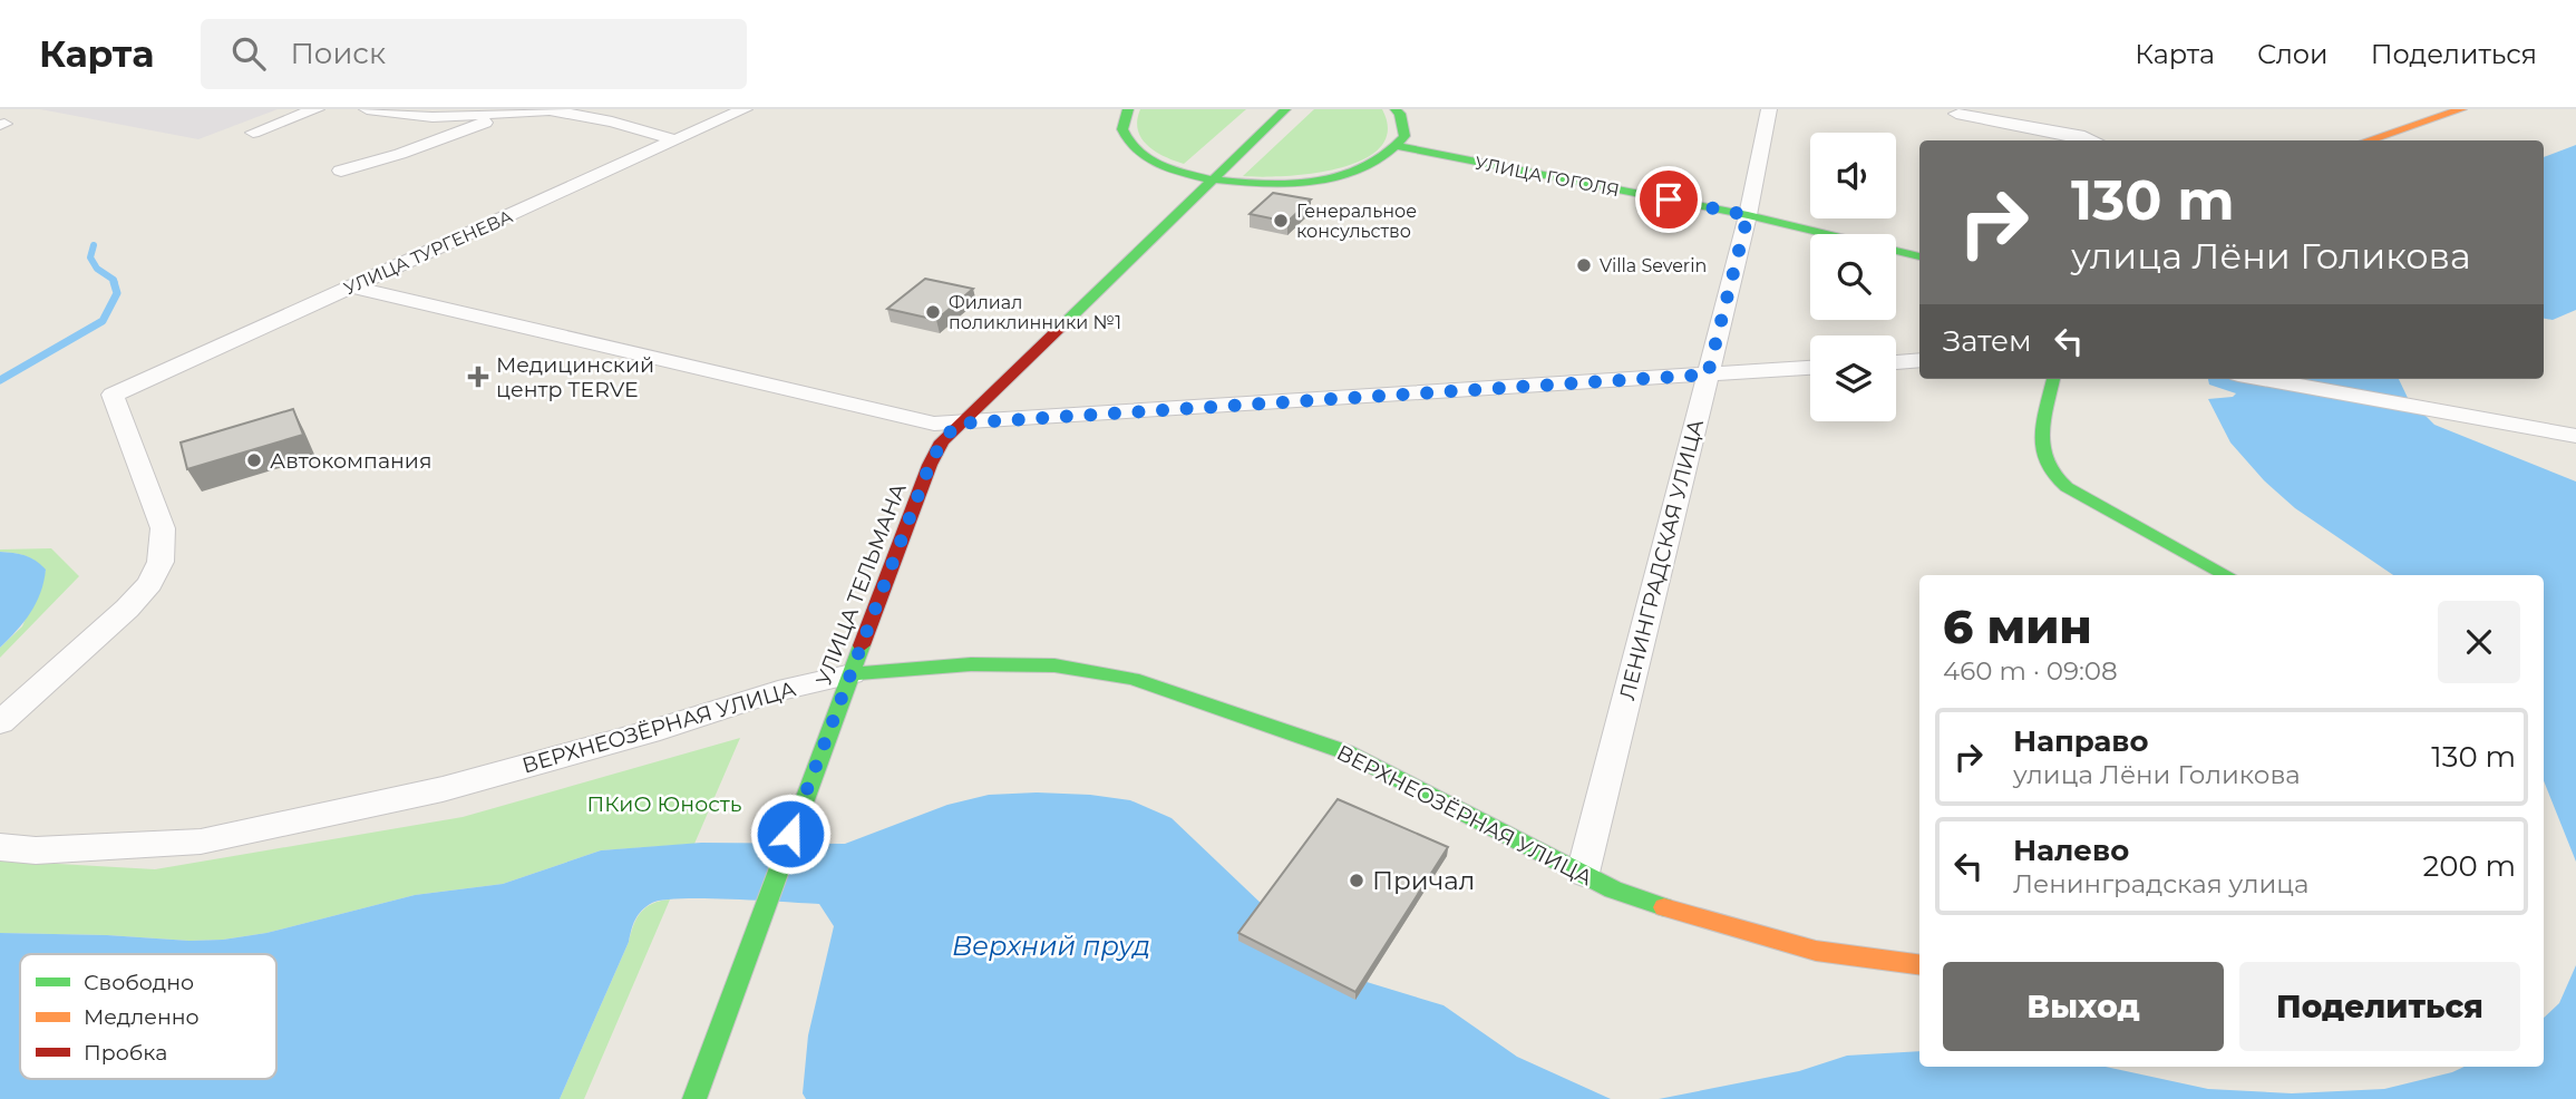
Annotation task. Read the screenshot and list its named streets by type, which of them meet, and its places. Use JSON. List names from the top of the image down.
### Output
{
  "streets": {
    "street": [
      "УЛИЦА ГОГОЛЯ",
      "УЛИЦА ТУРГЕНЕВА",
      "ЛЕНИНГРАДСКАЯ УЛИЦА",
      "УЛИЦА ТЕЛЬМАНА",
      "ВЕРХНЕОЗЁРНАЯ УЛИЦА"
    ]
  },
  "crossings": [
    ["УЛИЦА ГОГОЛЯ", "ЛЕНИНГРАДСКАЯ УЛИЦА"],
    ["ЛЕНИНГРАДСКАЯ УЛИЦА", "ВЕРХНЕОЗЁРНАЯ УЛИЦА"],
    ["УЛИЦА ТЕЛЬМАНА", "ВЕРХНЕОЗЁРНАЯ УЛИЦА"]
  ],
  "water": ["Верхний пруд"],
  "parks": ["ПКиО Юность"],
  "places": {
    "other": [
      "Генеральное консульство",
      "Villa Severin",
      "Филиал поликлинники №1",
      "Автокомпания",
      "Причал"
    ],
    "health": ["Медицинский центр TERVE"]
  },
  "legend": ["Свободно", "Медленно", "Пробка"],
  "page": {
    "header": "Карта",
    "search": "Поиск",
    "nav": ["Карта", "Слои", "Поделиться"],
    "turn": ["130 m", "улица Лёни Голикова"],
    "then": "Затем",
    "heading": ["6 мин", "460 m · 09:08"],
    "list": [
      {
        "name": "Направо",
        "note": "улица Лёни Голикова",
        "value": "130 m"
      },
      {
        "name": "Налево",
        "note": "Ленинградская улица",
        "value": "200 m"
      }
    ],
    "buttons": ["Выход", "Поделиться"]
  }
}
